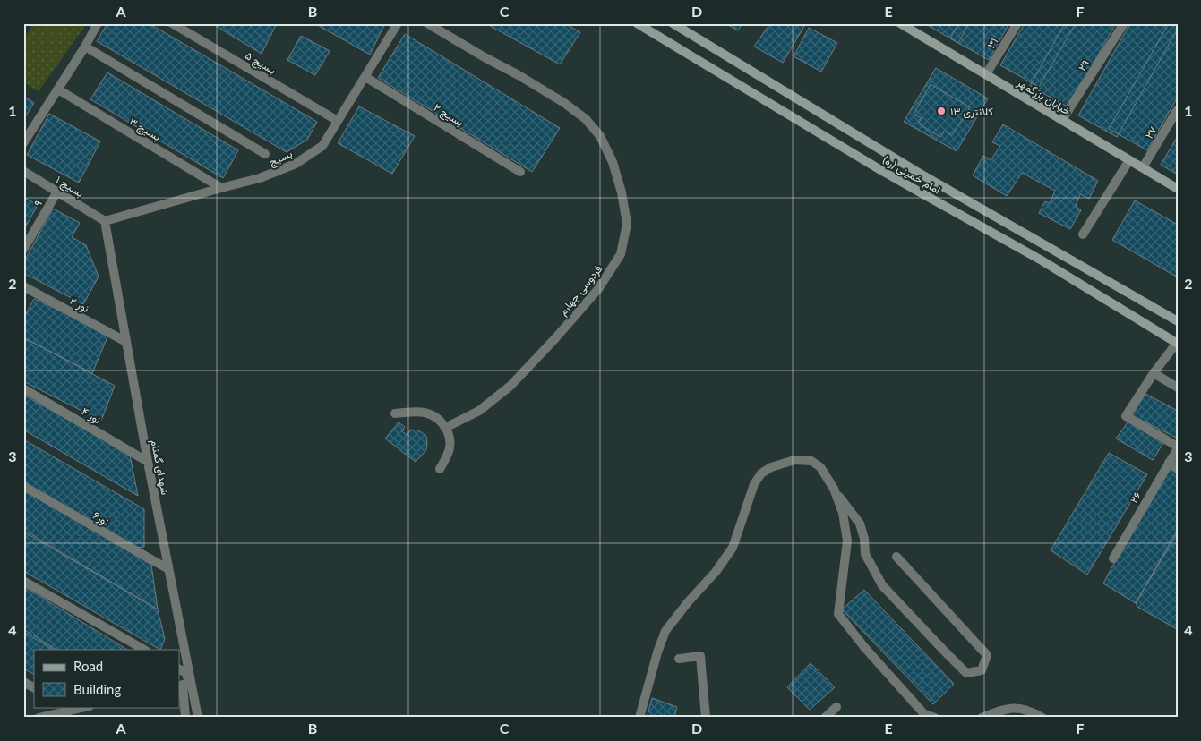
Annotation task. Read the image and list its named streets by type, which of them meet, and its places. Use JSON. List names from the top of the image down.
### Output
{
  "streets": {
    "main road": ["خیابان بزرگمهر", "امام خمینی (ره)"],
    "street": [
      "۳۱",
      "بسیج ۵",
      "۲۹",
      "بسیج ۲",
      "بسیج ۳",
      "۲۷",
      "بسیج",
      "بسیج ۱",
      "۹",
      "فردوسی چهارم",
      "نور ۲",
      "نور ۴",
      "شهدای گمنام",
      "۲۶",
      "نور۶"
    ]
  },
  "crossings": [
    ["۳۱", "خیابان بزرگمهر"],
    ["بسیج ۵", "بسیج"],
    ["۲۹", "خیابان بزرگمهر"],
    ["خیابان بزرگمهر", "۲۷"],
    ["بسیج ۲", "بسیج"],
    ["بسیج ۳", "بسیج"],
    ["بسیج", "بسیج ۱"],
    ["بسیج", "شهدای گمنام"],
    ["بسیج ۱", "۹"],
    ["بسیج ۱", "شهدای گمنام"],
    ["نور ۲", "شهدای گمنام"],
    ["نور ۴", "شهدای گمنام"],
    ["شهدای گمنام", "نور۶"]
  ],
  "places": ["کلانتری ۱۳"],
  "legend": ["Road", "Building"],
  "grid": {
    "columns": [
      "A",
      "B",
      "C",
      "D",
      "E",
      "F"
    ],
    "rows": [
      "1",
      "2",
      "3",
      "4"
    ]
  }
}
